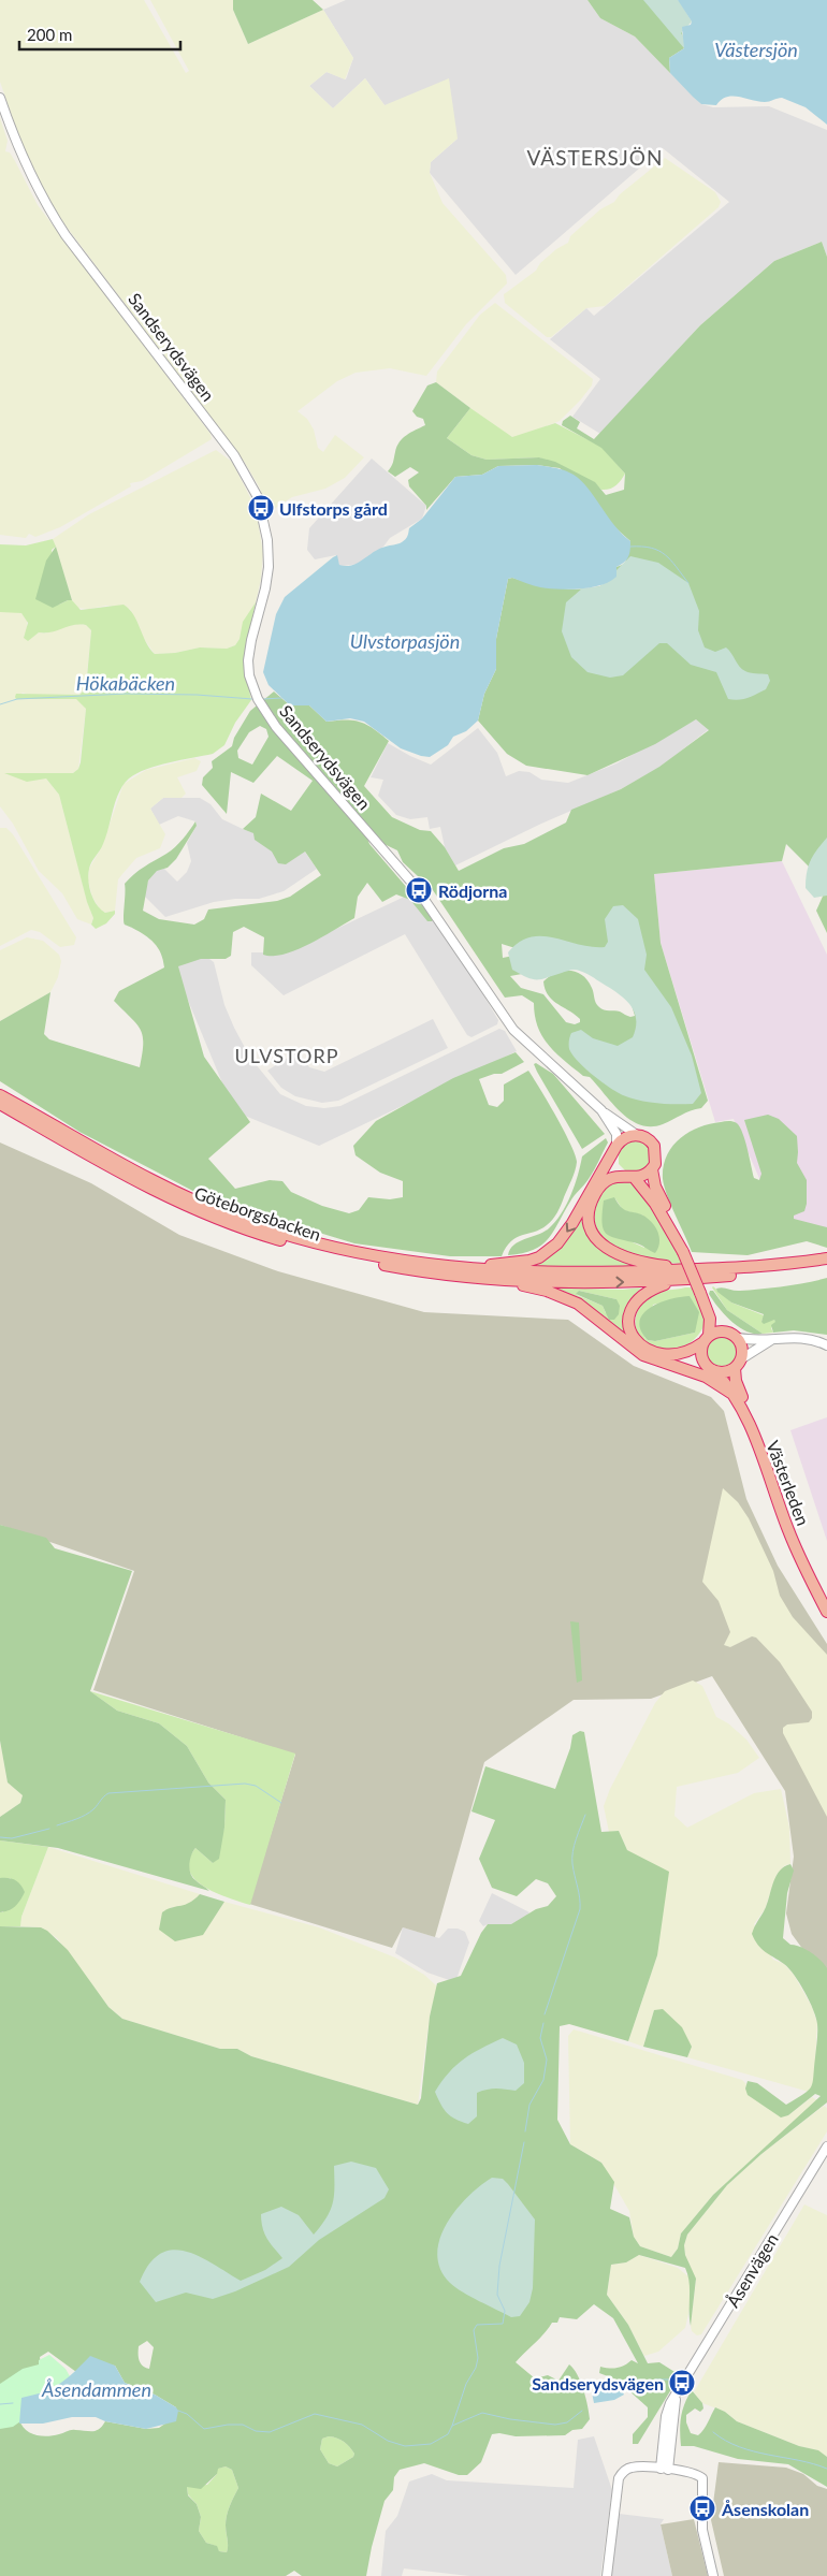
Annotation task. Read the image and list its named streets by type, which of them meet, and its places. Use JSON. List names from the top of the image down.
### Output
{
  "streets": {
    "highway": ["Göteborgsbacken", "Västerleden"],
    "street": ["Sandserydsvägen", "Åsenvägen"]
  },
  "districts": ["VÄSTERSJÖN", "ULVSTORP"],
  "water": [
    "Västersjön",
    "Ulvstorpasjön",
    "Hökabäcken",
    "Åsendammen"
  ],
  "places": {
    "bus stop": [
      "Ulfstorps gård",
      "Rödjorna",
      "Sandserydsvägen",
      "Åsenskolan"
    ]
  },
  "scale_bar": "200 m"
}
